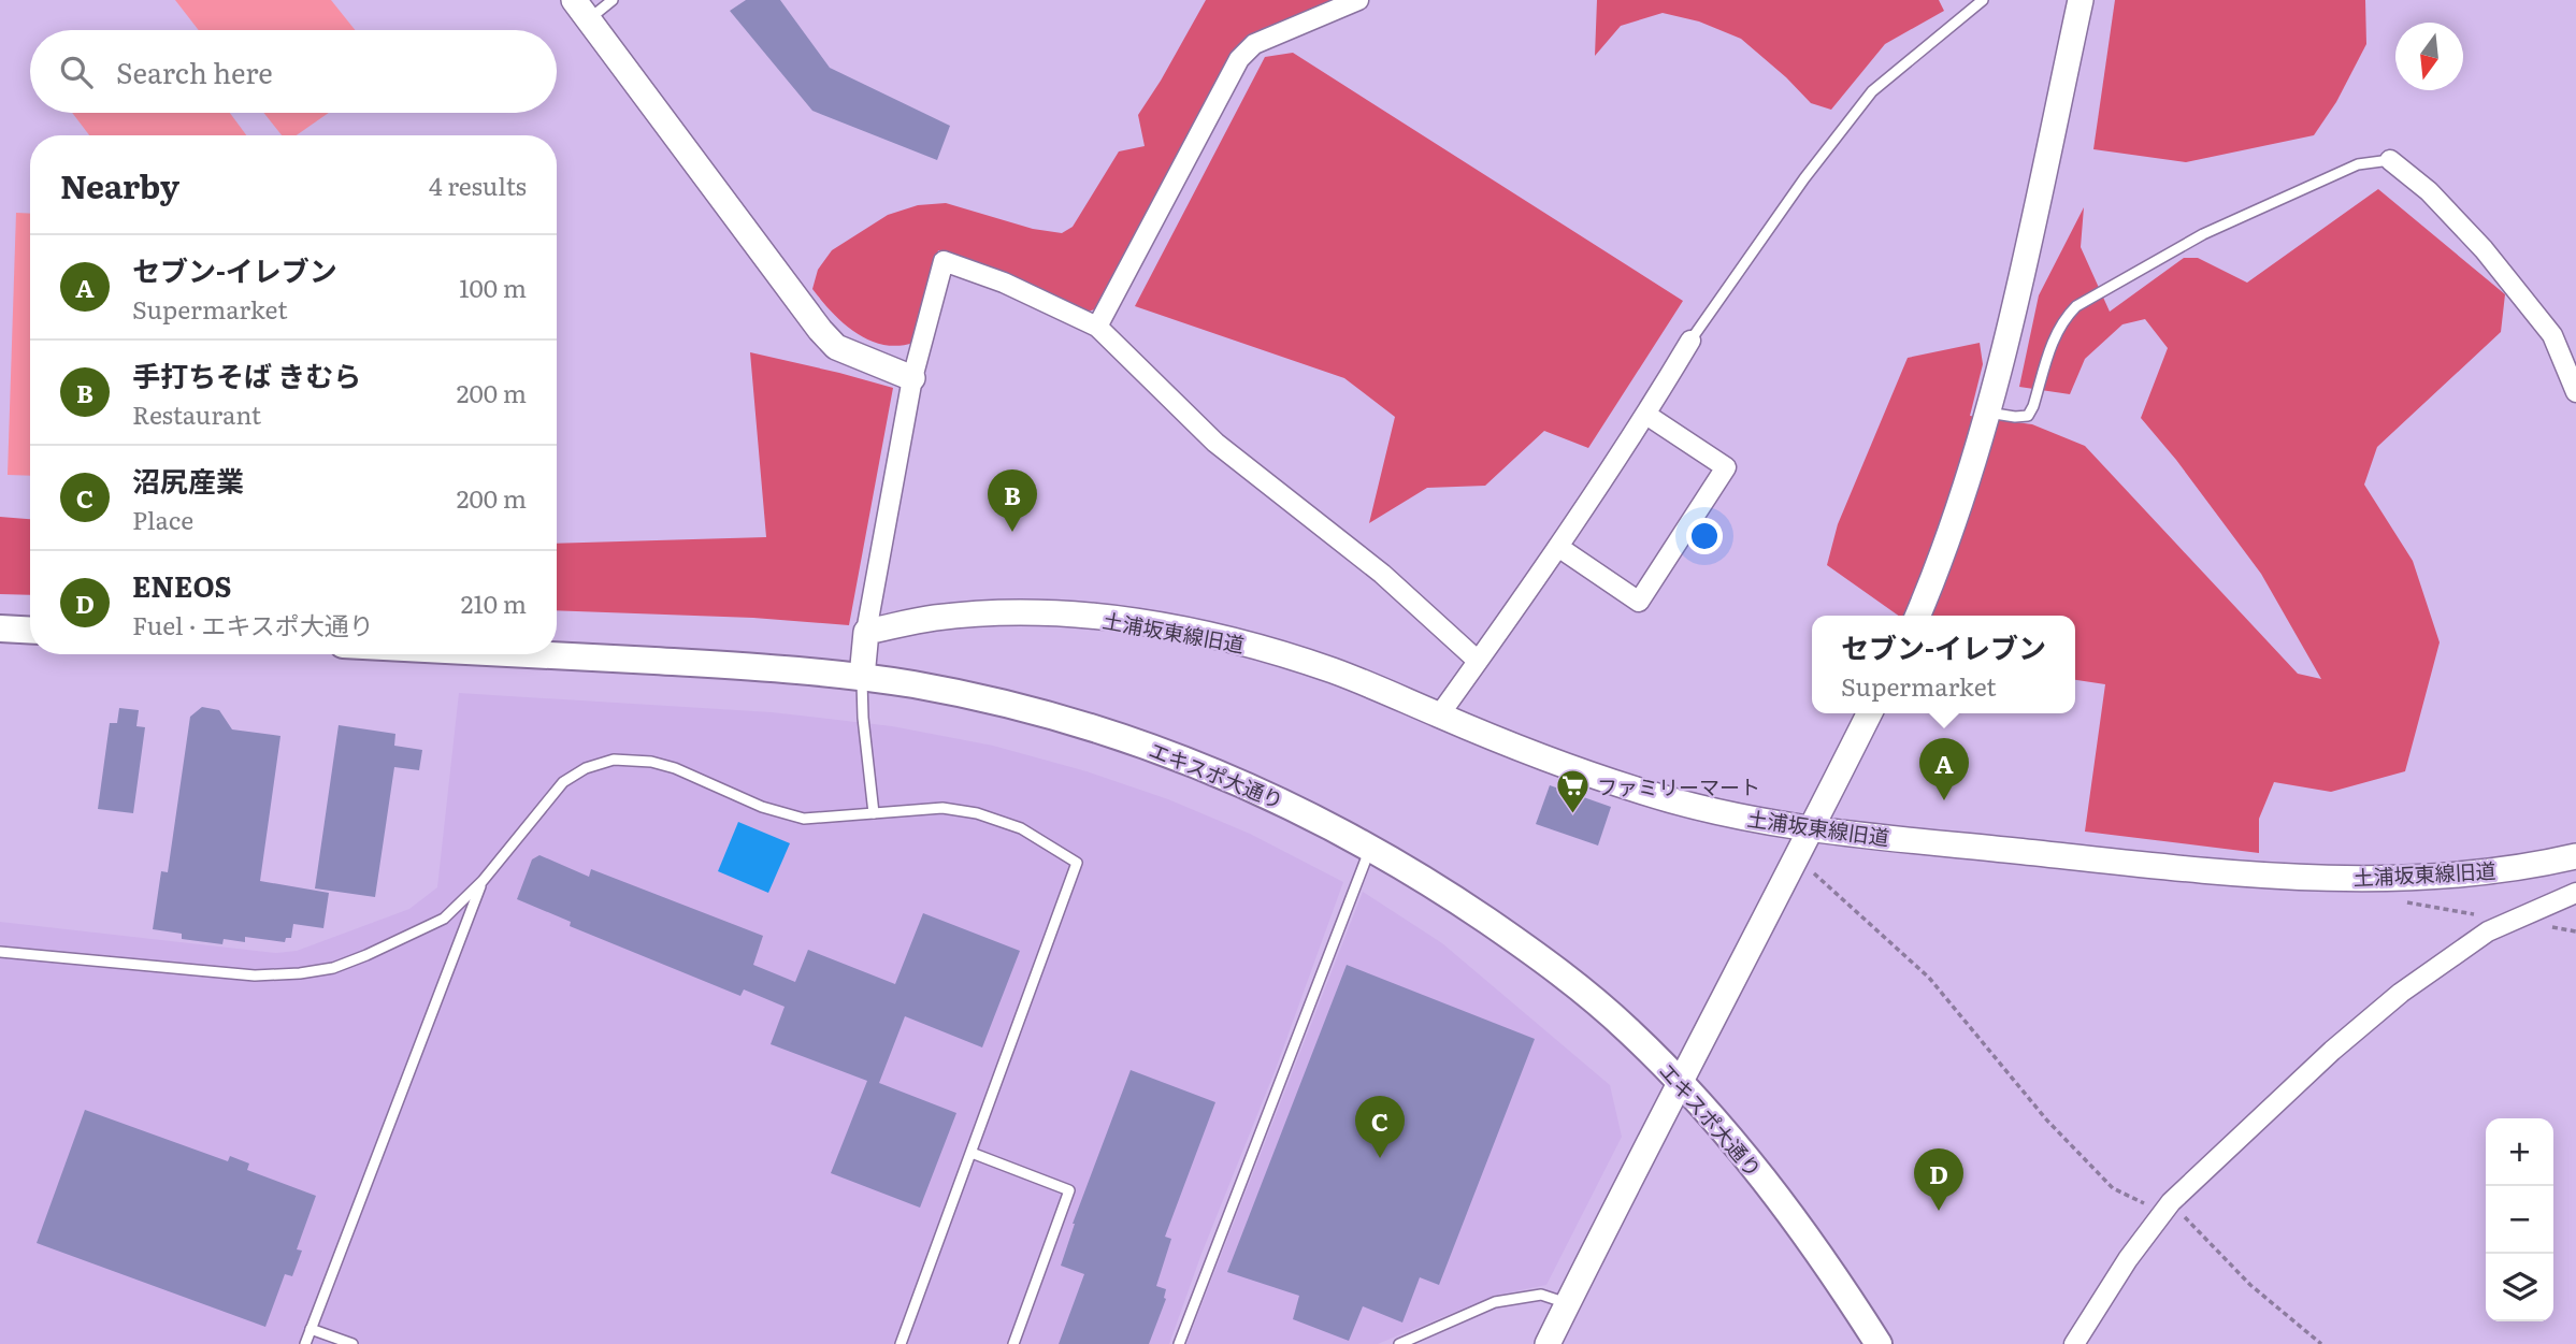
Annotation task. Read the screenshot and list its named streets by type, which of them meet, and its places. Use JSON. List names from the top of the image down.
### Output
{
  "streets": {
    "main road": ["エキスポ大通り"],
    "street": ["土浦坂東線旧道"]
  },
  "places": {
    "supermarket": ["ファミリーマート"]
  },
  "north": "bottom",
  "page": {
    "search": "Search here",
    "heading": ["Nearby", "4 results"],
    "list": [
      {
        "mark": "A",
        "name": "セブン-イレブン",
        "note": "Supermarket",
        "value": "100 m"
      },
      {
        "mark": "B",
        "name": "手打ちそば きむら",
        "note": "Restaurant",
        "value": "200 m"
      },
      {
        "mark": "C",
        "name": "沼尻産業",
        "note": "Place",
        "value": "200 m"
      },
      {
        "mark": "D",
        "name": "ENEOS",
        "note": "Fuel · エキスポ大通り",
        "value": "210 m"
      }
    ],
    "pins": [
      "B",
      "A",
      "C",
      "D"
    ],
    "popup": ["セブン-イレブン", "Supermarket"],
    "map_buttons": ["+", "−"]
  }
}
